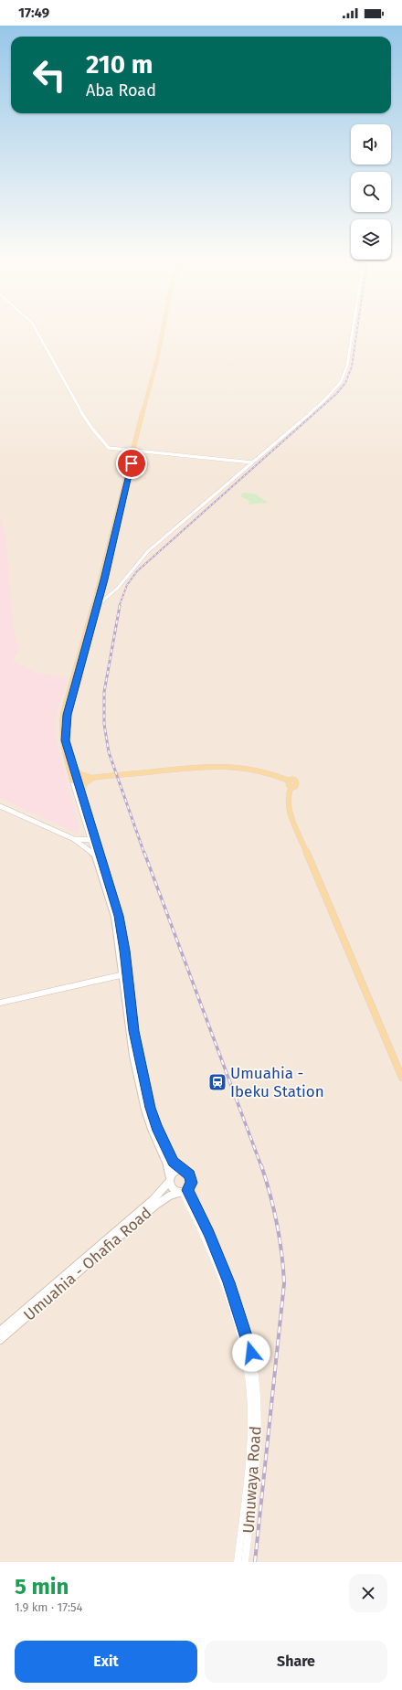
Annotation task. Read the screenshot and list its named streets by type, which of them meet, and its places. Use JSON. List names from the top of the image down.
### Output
{
  "streets": {
    "main road": ["Umuahia - Ohafia Road"],
    "street": ["Umuwaya Road"]
  },
  "crossings": [
    ["Umuahia - Ohafia Road", "Umuwaya Road"]
  ],
  "places": {
    "station": ["Umuahia - Ibeku Station"]
  },
  "page": {
    "status": "17:49",
    "turn": ["210 m", "Aba Road"],
    "heading": ["5 min", "1.9 km · 17:54"],
    "buttons": ["Exit", "Share"]
  }
}
